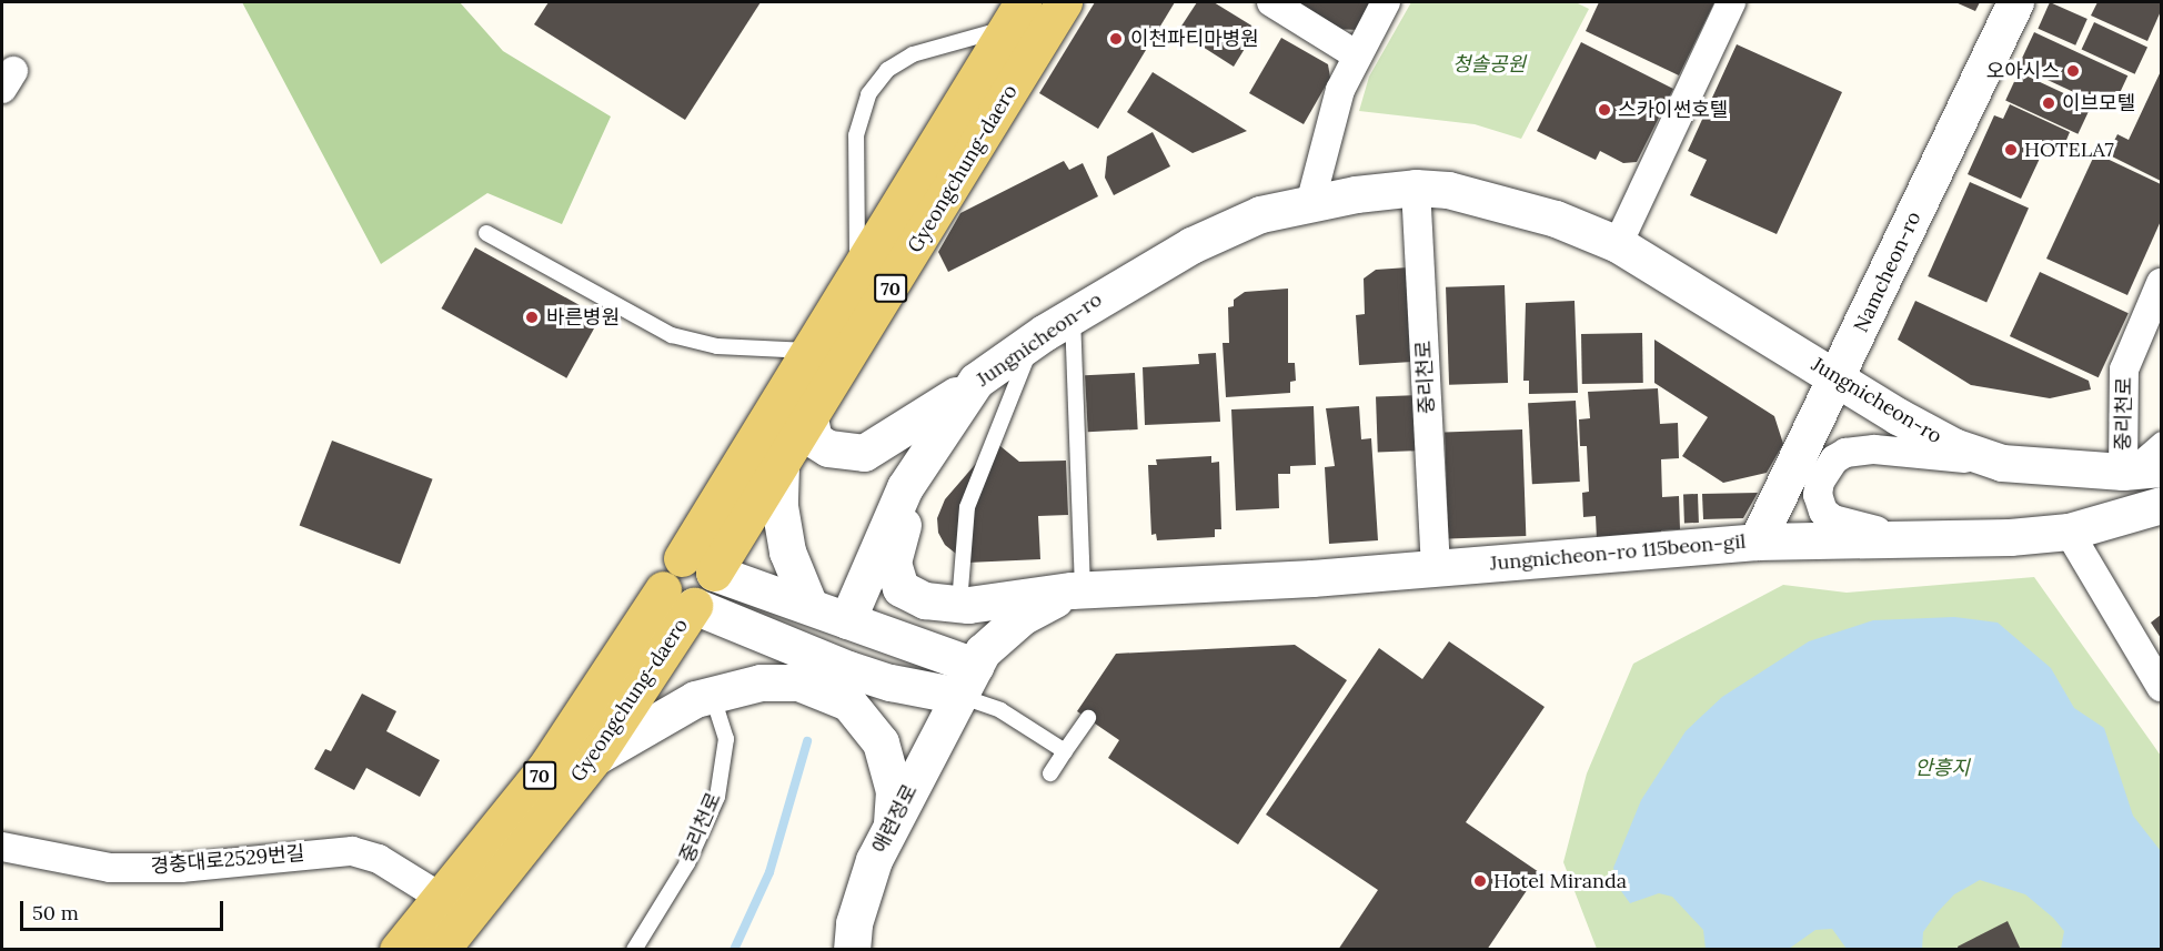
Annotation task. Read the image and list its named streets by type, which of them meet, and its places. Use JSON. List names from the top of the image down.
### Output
{
  "streets": {
    "main road": ["Gyeongchung-daero", "70"],
    "street": [
      "Namcheon-ro",
      "Jungnicheon-ro",
      "중리천로",
      "Jungnicheon-ro 115beon-gil",
      "애련정로",
      "경충대로2529번길"
    ]
  },
  "crossings": [
    ["Gyeongchung-daero", "경충대로2529번길"],
    ["Namcheon-ro", "Jungnicheon-ro"],
    ["Namcheon-ro", "Jungnicheon-ro 115beon-gil"],
    ["Jungnicheon-ro", "중리천로"],
    ["중리천로", "Jungnicheon-ro 115beon-gil"]
  ],
  "parks": ["청솔공원", "안흥지"],
  "places": [
    "이천파티마병원",
    "오아시스",
    "이브모텔",
    "스카이썬호텔",
    "HOTELA7",
    "바른병원",
    "Hotel Miranda"
  ],
  "scale_bar": "50 m"
}
